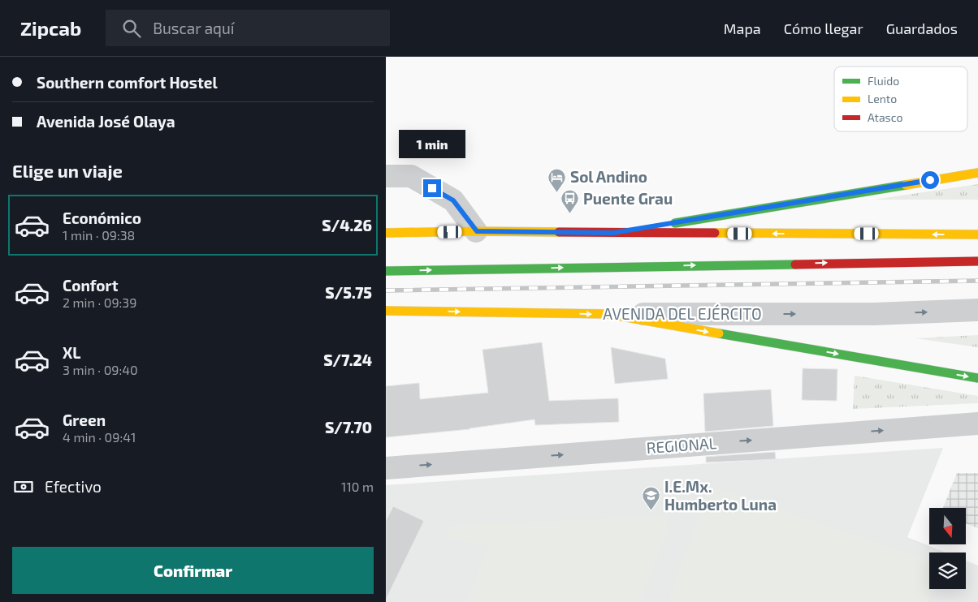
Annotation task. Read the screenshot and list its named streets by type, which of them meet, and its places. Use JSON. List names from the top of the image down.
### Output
{
  "streets": {
    "main road": ["AVENIDA DEL EJÉRCITO"],
    "street": ["REGIONAL"]
  },
  "one_way": ["AVENIDA DEL EJÉRCITO", "REGIONAL"],
  "places": {
    "hotel": ["Sol Andino"],
    "bus stop": ["Puente Grau"],
    "school or university": ["I.E.Mx. Humberto Luna"]
  },
  "legend": ["Fluido", "Lento", "Atasco"],
  "north": "bottom",
  "page": {
    "header": "Zipcab",
    "search": "Buscar aquí",
    "nav": ["Mapa", "Cómo llegar", "Guardados"],
    "banner": ["Southern comfort Hostel", "Avenida José Olaya"],
    "bubble": "1 min",
    "heading": "Elige un viaje",
    "list": [
      {
        "name": "Económico",
        "note": "1 min · 09:38",
        "value": "S/4.26"
      },
      {
        "name": "Confort",
        "note": "2 min · 09:39",
        "value": "S/5.75"
      },
      {
        "name": "XL",
        "note": "3 min · 09:40",
        "value": "S/7.24"
      },
      {
        "name": "Green",
        "note": "4 min · 09:41",
        "value": "S/7.70"
      }
    ],
    "pay": ["Efectivo", "110 m"],
    "buttons": "Confirmar"
  }
}
